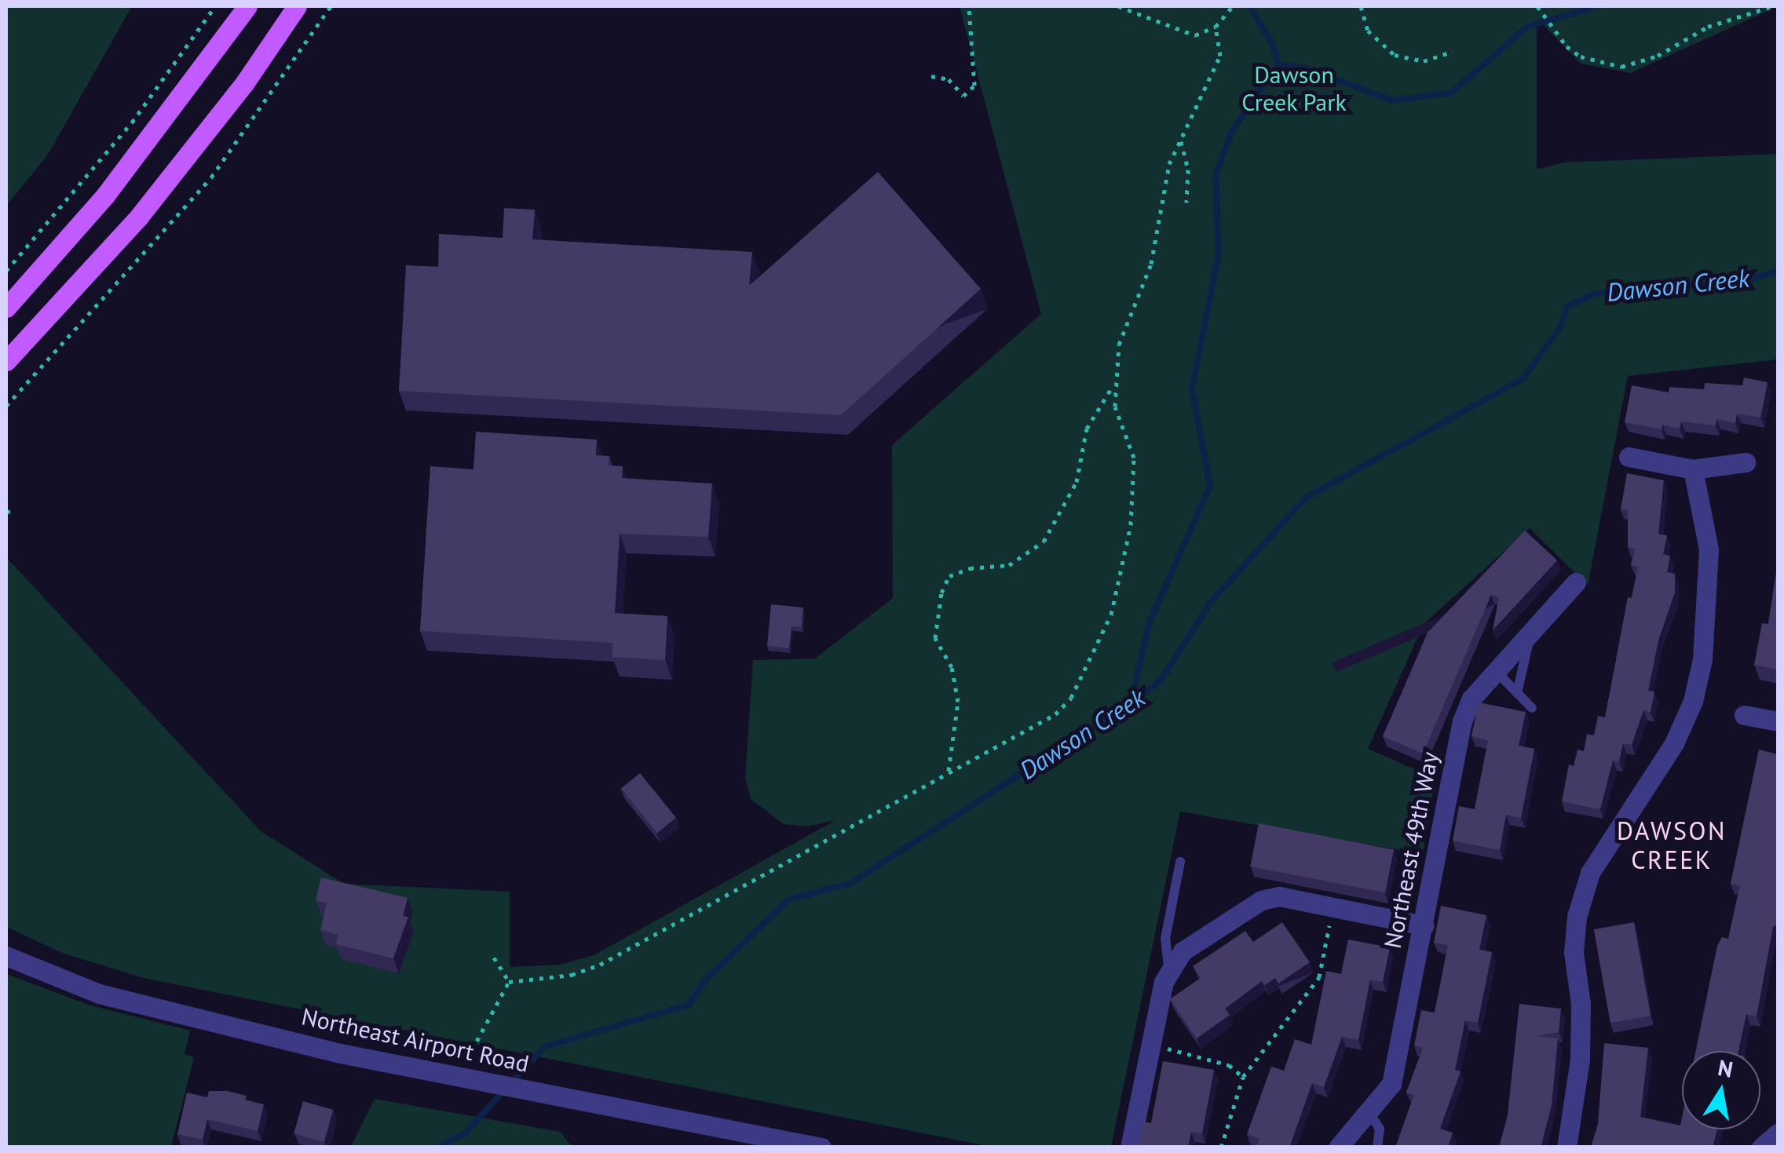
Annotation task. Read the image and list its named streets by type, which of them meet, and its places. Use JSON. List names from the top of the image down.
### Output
{
  "streets": {
    "street": ["Northeast 49th Way", "Northeast Airport Road"]
  },
  "districts": ["DAWSON CREEK"],
  "water": ["Dawson Creek"],
  "parks": ["Dawson Creek Park"],
  "north": "top"
}
